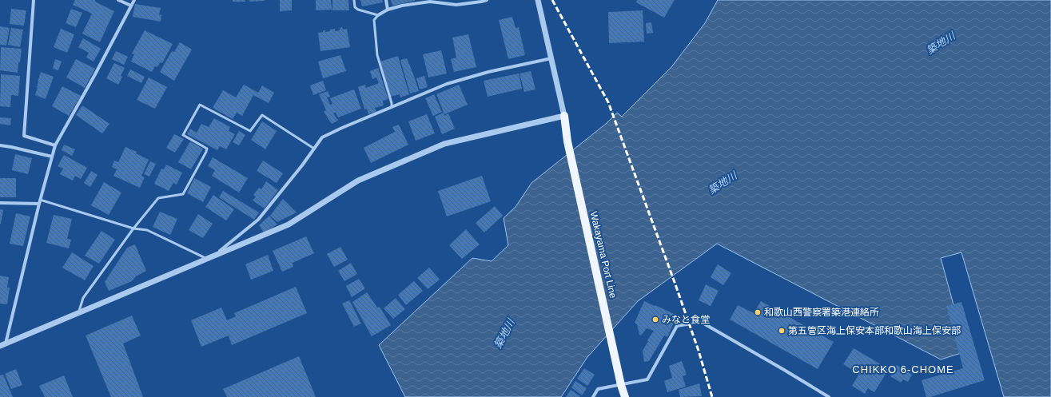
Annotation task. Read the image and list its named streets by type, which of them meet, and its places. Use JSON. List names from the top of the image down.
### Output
{
  "streets": {
    "main road": ["Wakayama Port Line"]
  },
  "districts": ["CHIKKO 6-CHOME"],
  "water": ["築地川"],
  "places": ["和歌山西警察署築港連絡所", "みなと食堂", "第五管区海上保安本部和歌山海上保安部"]
}
